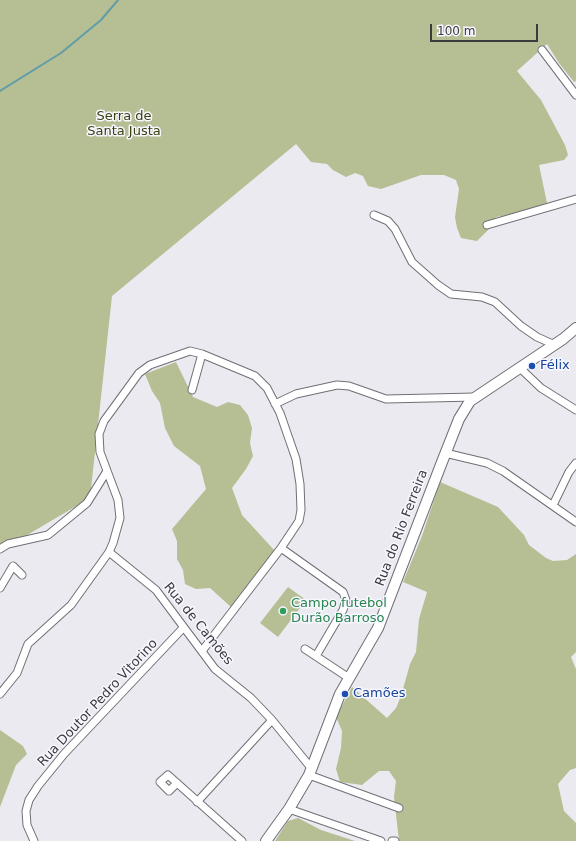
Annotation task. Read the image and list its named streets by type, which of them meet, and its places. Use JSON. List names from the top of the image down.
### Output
{
  "streets": {
    "street": ["Rua do Rio Ferreira", "Rua de Camões", "Rua Doutor Pedro Vitorino"]
  },
  "crossings": [
    ["Rua do Rio Ferreira", "Rua de Camões"],
    ["Rua de Camões", "Rua Doutor Pedro Vitorino"]
  ],
  "parks": ["Serra de Santa Justa"],
  "places": ["Félix", "Campo futebol Durão Barroso", "Camões"],
  "scale_bar": "100 m"
}
